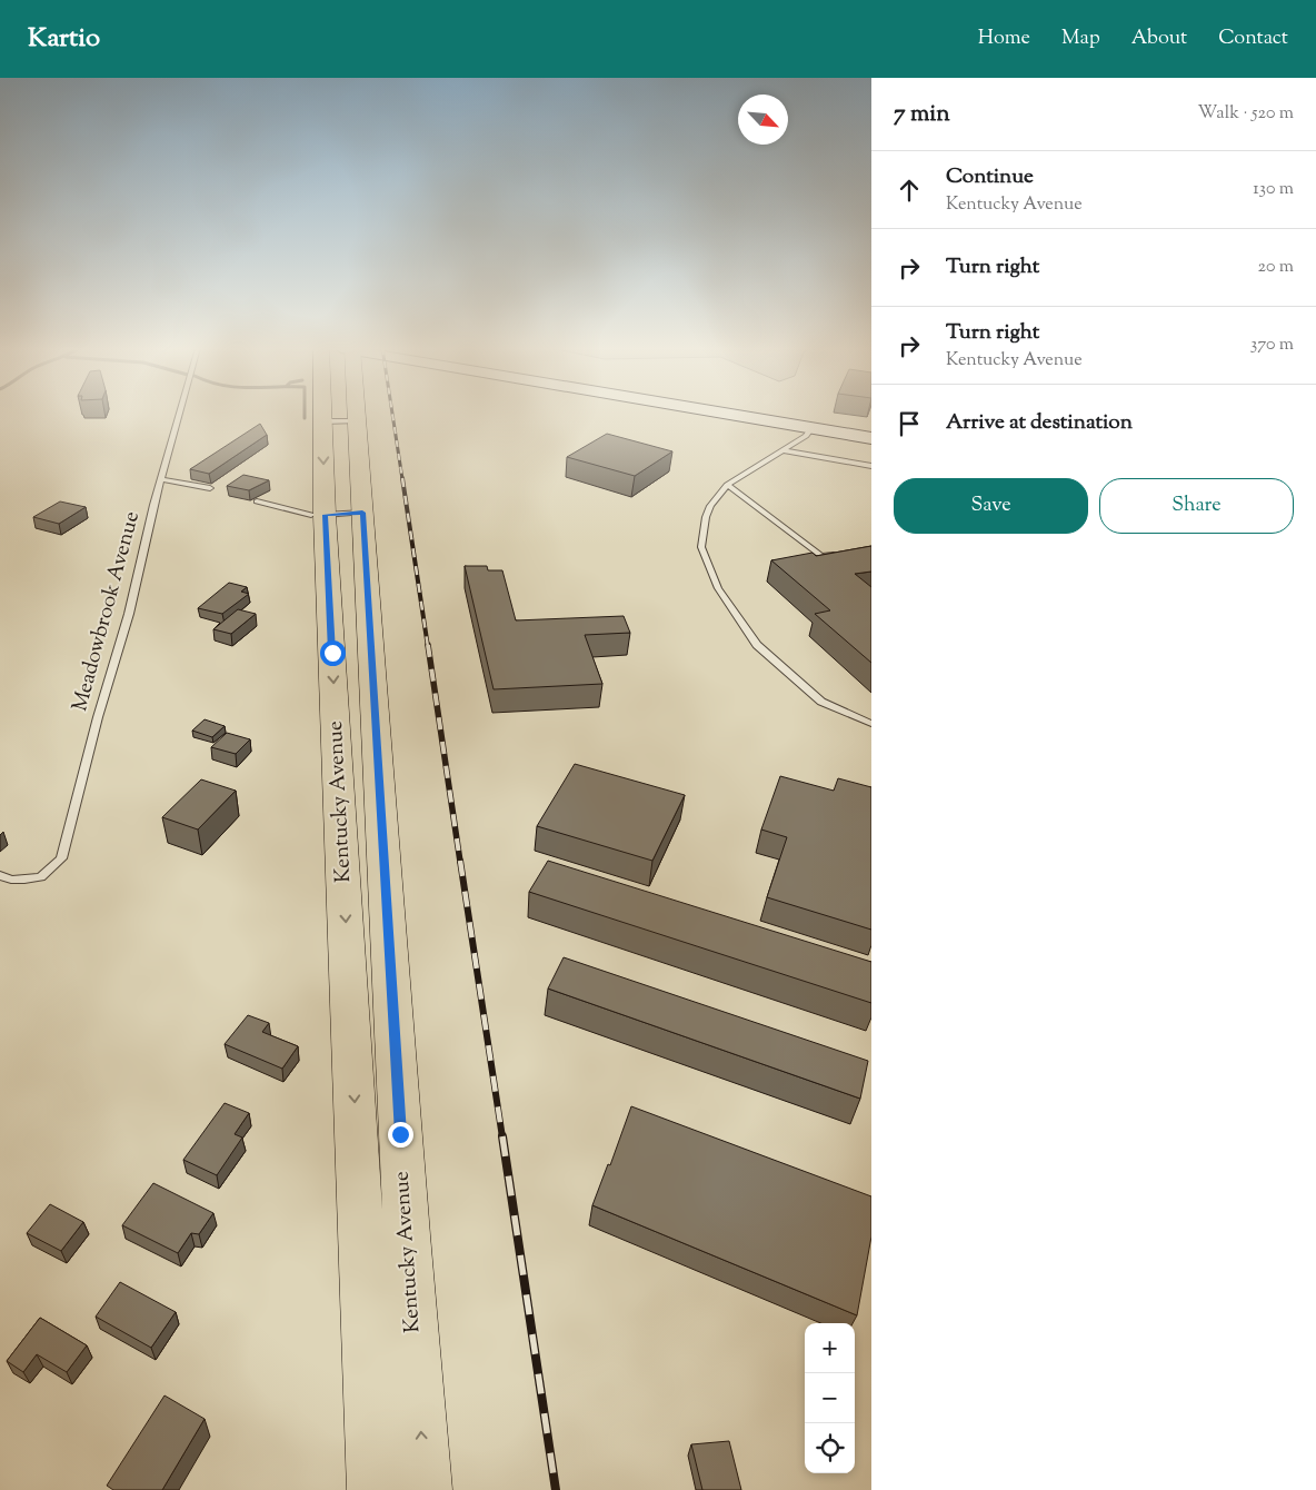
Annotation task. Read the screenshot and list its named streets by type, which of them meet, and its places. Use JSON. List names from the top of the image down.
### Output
{
  "streets": {
    "main road": ["Kentucky Avenue"],
    "lane": ["Meadowbrook Avenue"]
  },
  "north": "bottom right",
  "page": {
    "header": "Kartio",
    "nav": [
      "Home",
      "Map",
      "About",
      "Contact"
    ],
    "heading": ["7 min", "Walk · 520 m"],
    "list": [
      ["Continue", "Kentucky Avenue", "130 m"],
      ["Turn right", "20 m"],
      ["Turn right", "Kentucky Avenue", "370 m"],
      "Arrive at destination"
    ],
    "buttons": ["Save", "Share"],
    "map_buttons": ["+", "−"]
  }
}
